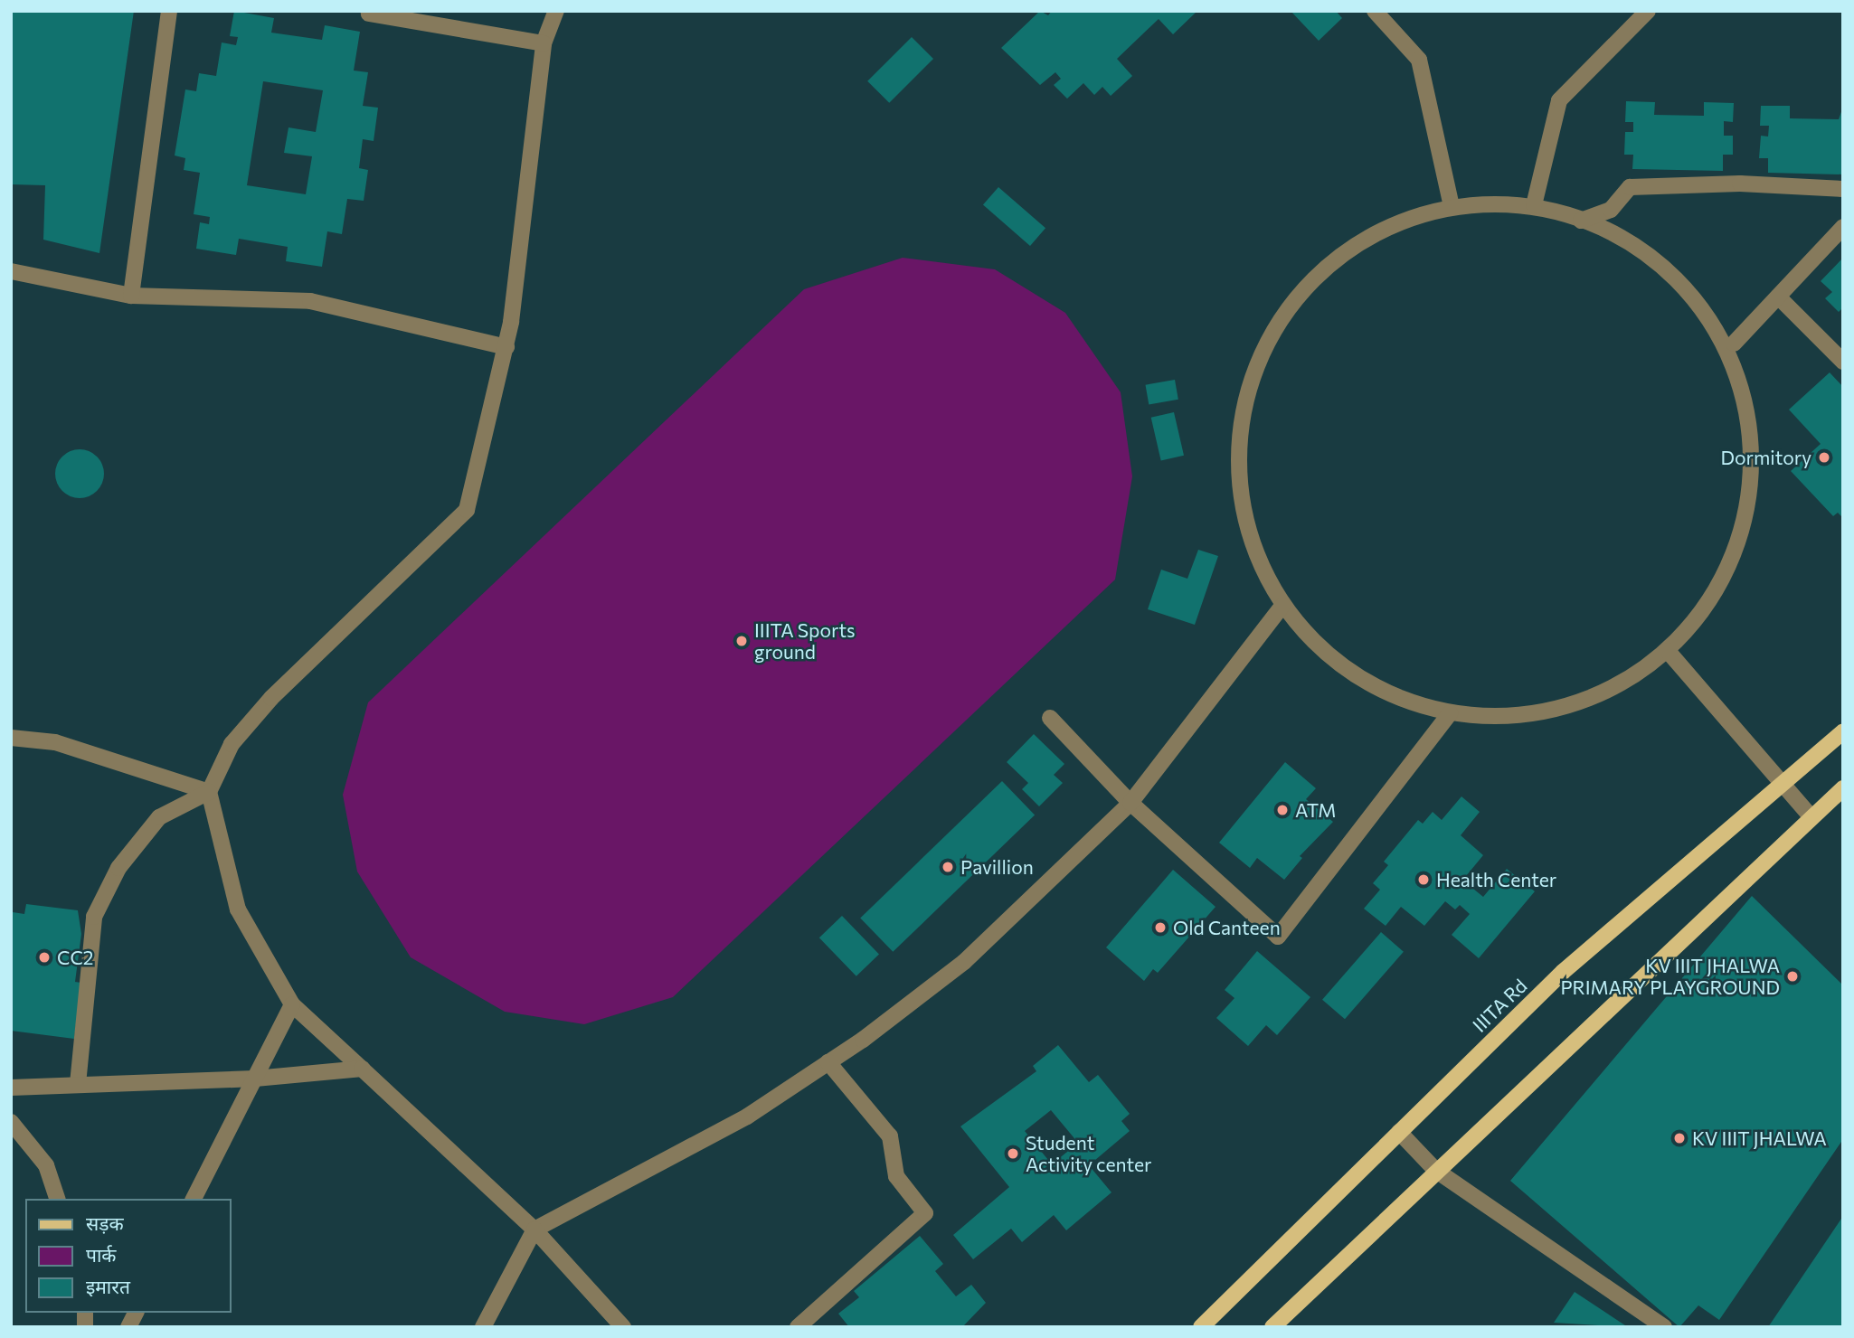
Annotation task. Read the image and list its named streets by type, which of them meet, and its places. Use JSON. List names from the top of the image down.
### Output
{
  "streets": {
    "main road": ["IIITA Rd"]
  },
  "places": [
    "Dormitory",
    "IIITA Sports ground",
    "ATM",
    "Pavillion",
    "Health Center",
    "Old Canteen",
    "CC2",
    "KV IIIT JHALWA PRIMARY PLAYGROUND",
    "KV IIIT JHALWA",
    "Student Activity center"
  ],
  "legend": ["सड़क", "पार्क", "इमारत"]
}
